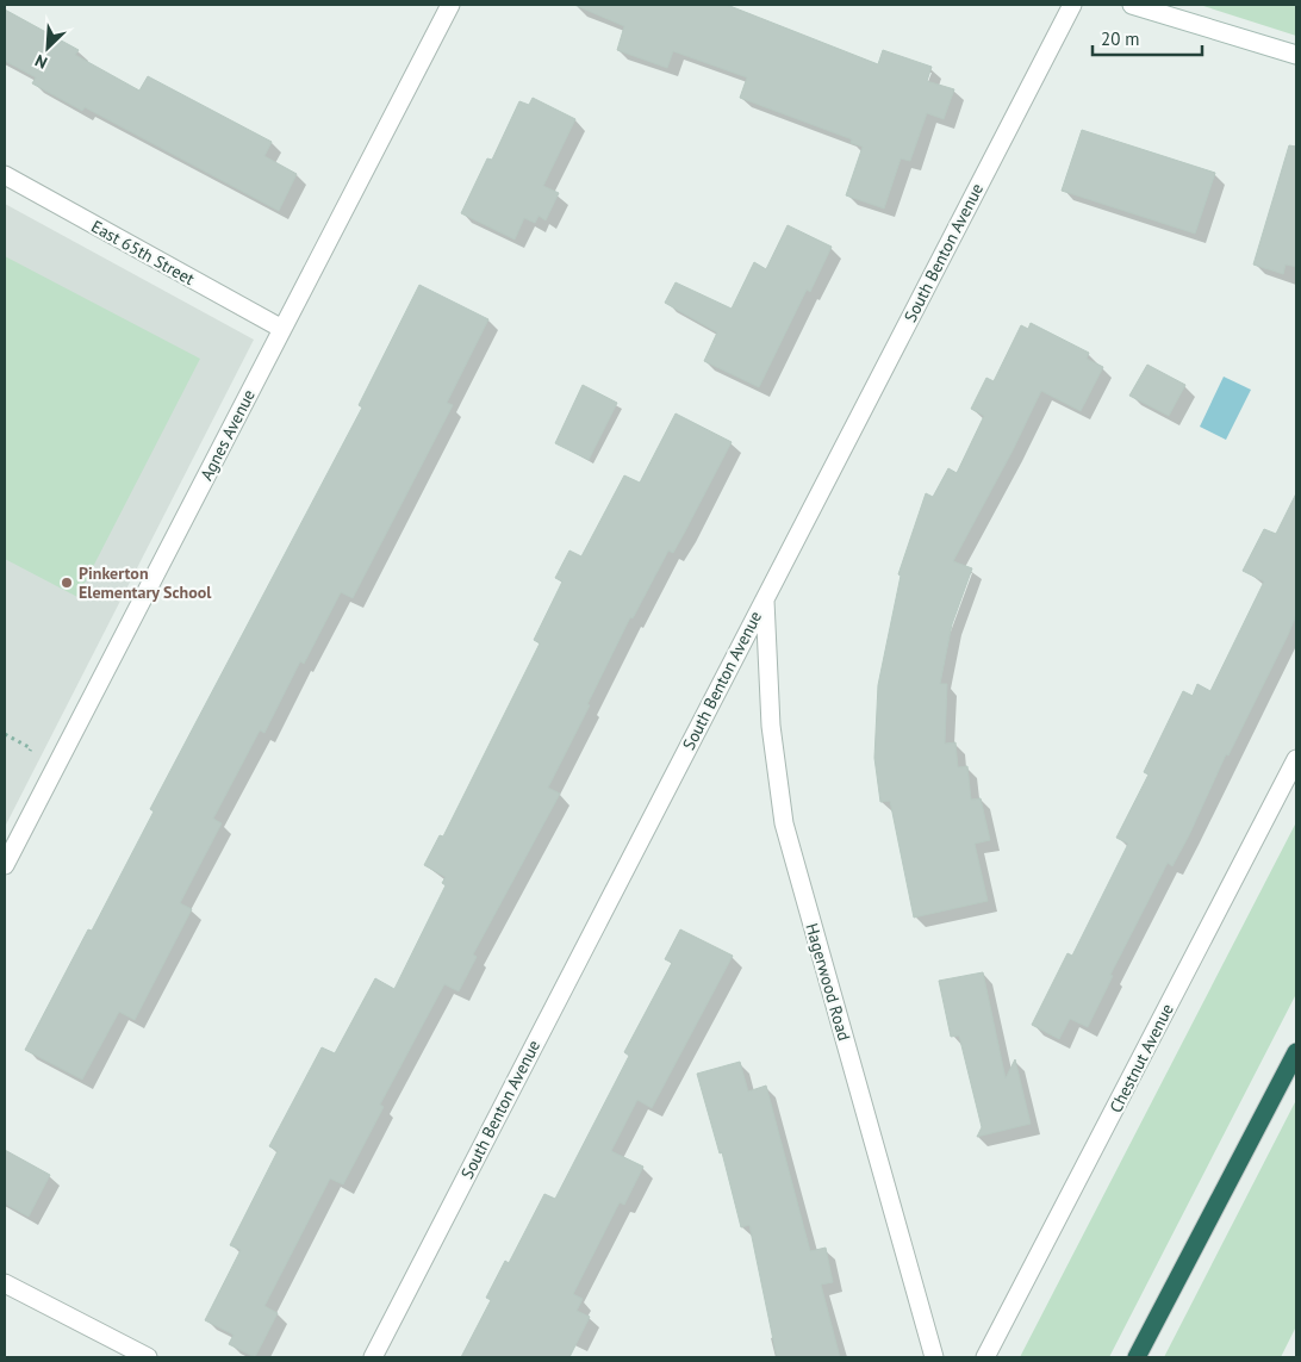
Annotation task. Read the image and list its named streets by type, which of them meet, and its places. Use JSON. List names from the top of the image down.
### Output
{
  "streets": {
    "street": [
      "East 65th Street",
      "South Benton Avenue",
      "Agnes Avenue",
      "Hagerwood Road",
      "Chestnut Avenue"
    ]
  },
  "crossings": [
    ["East 65th Street", "Agnes Avenue"],
    ["South Benton Avenue", "Hagerwood Road"]
  ],
  "places": ["Pinkerton Elementary School"],
  "scale_bar": "20 m",
  "north": "bottom left"
}
